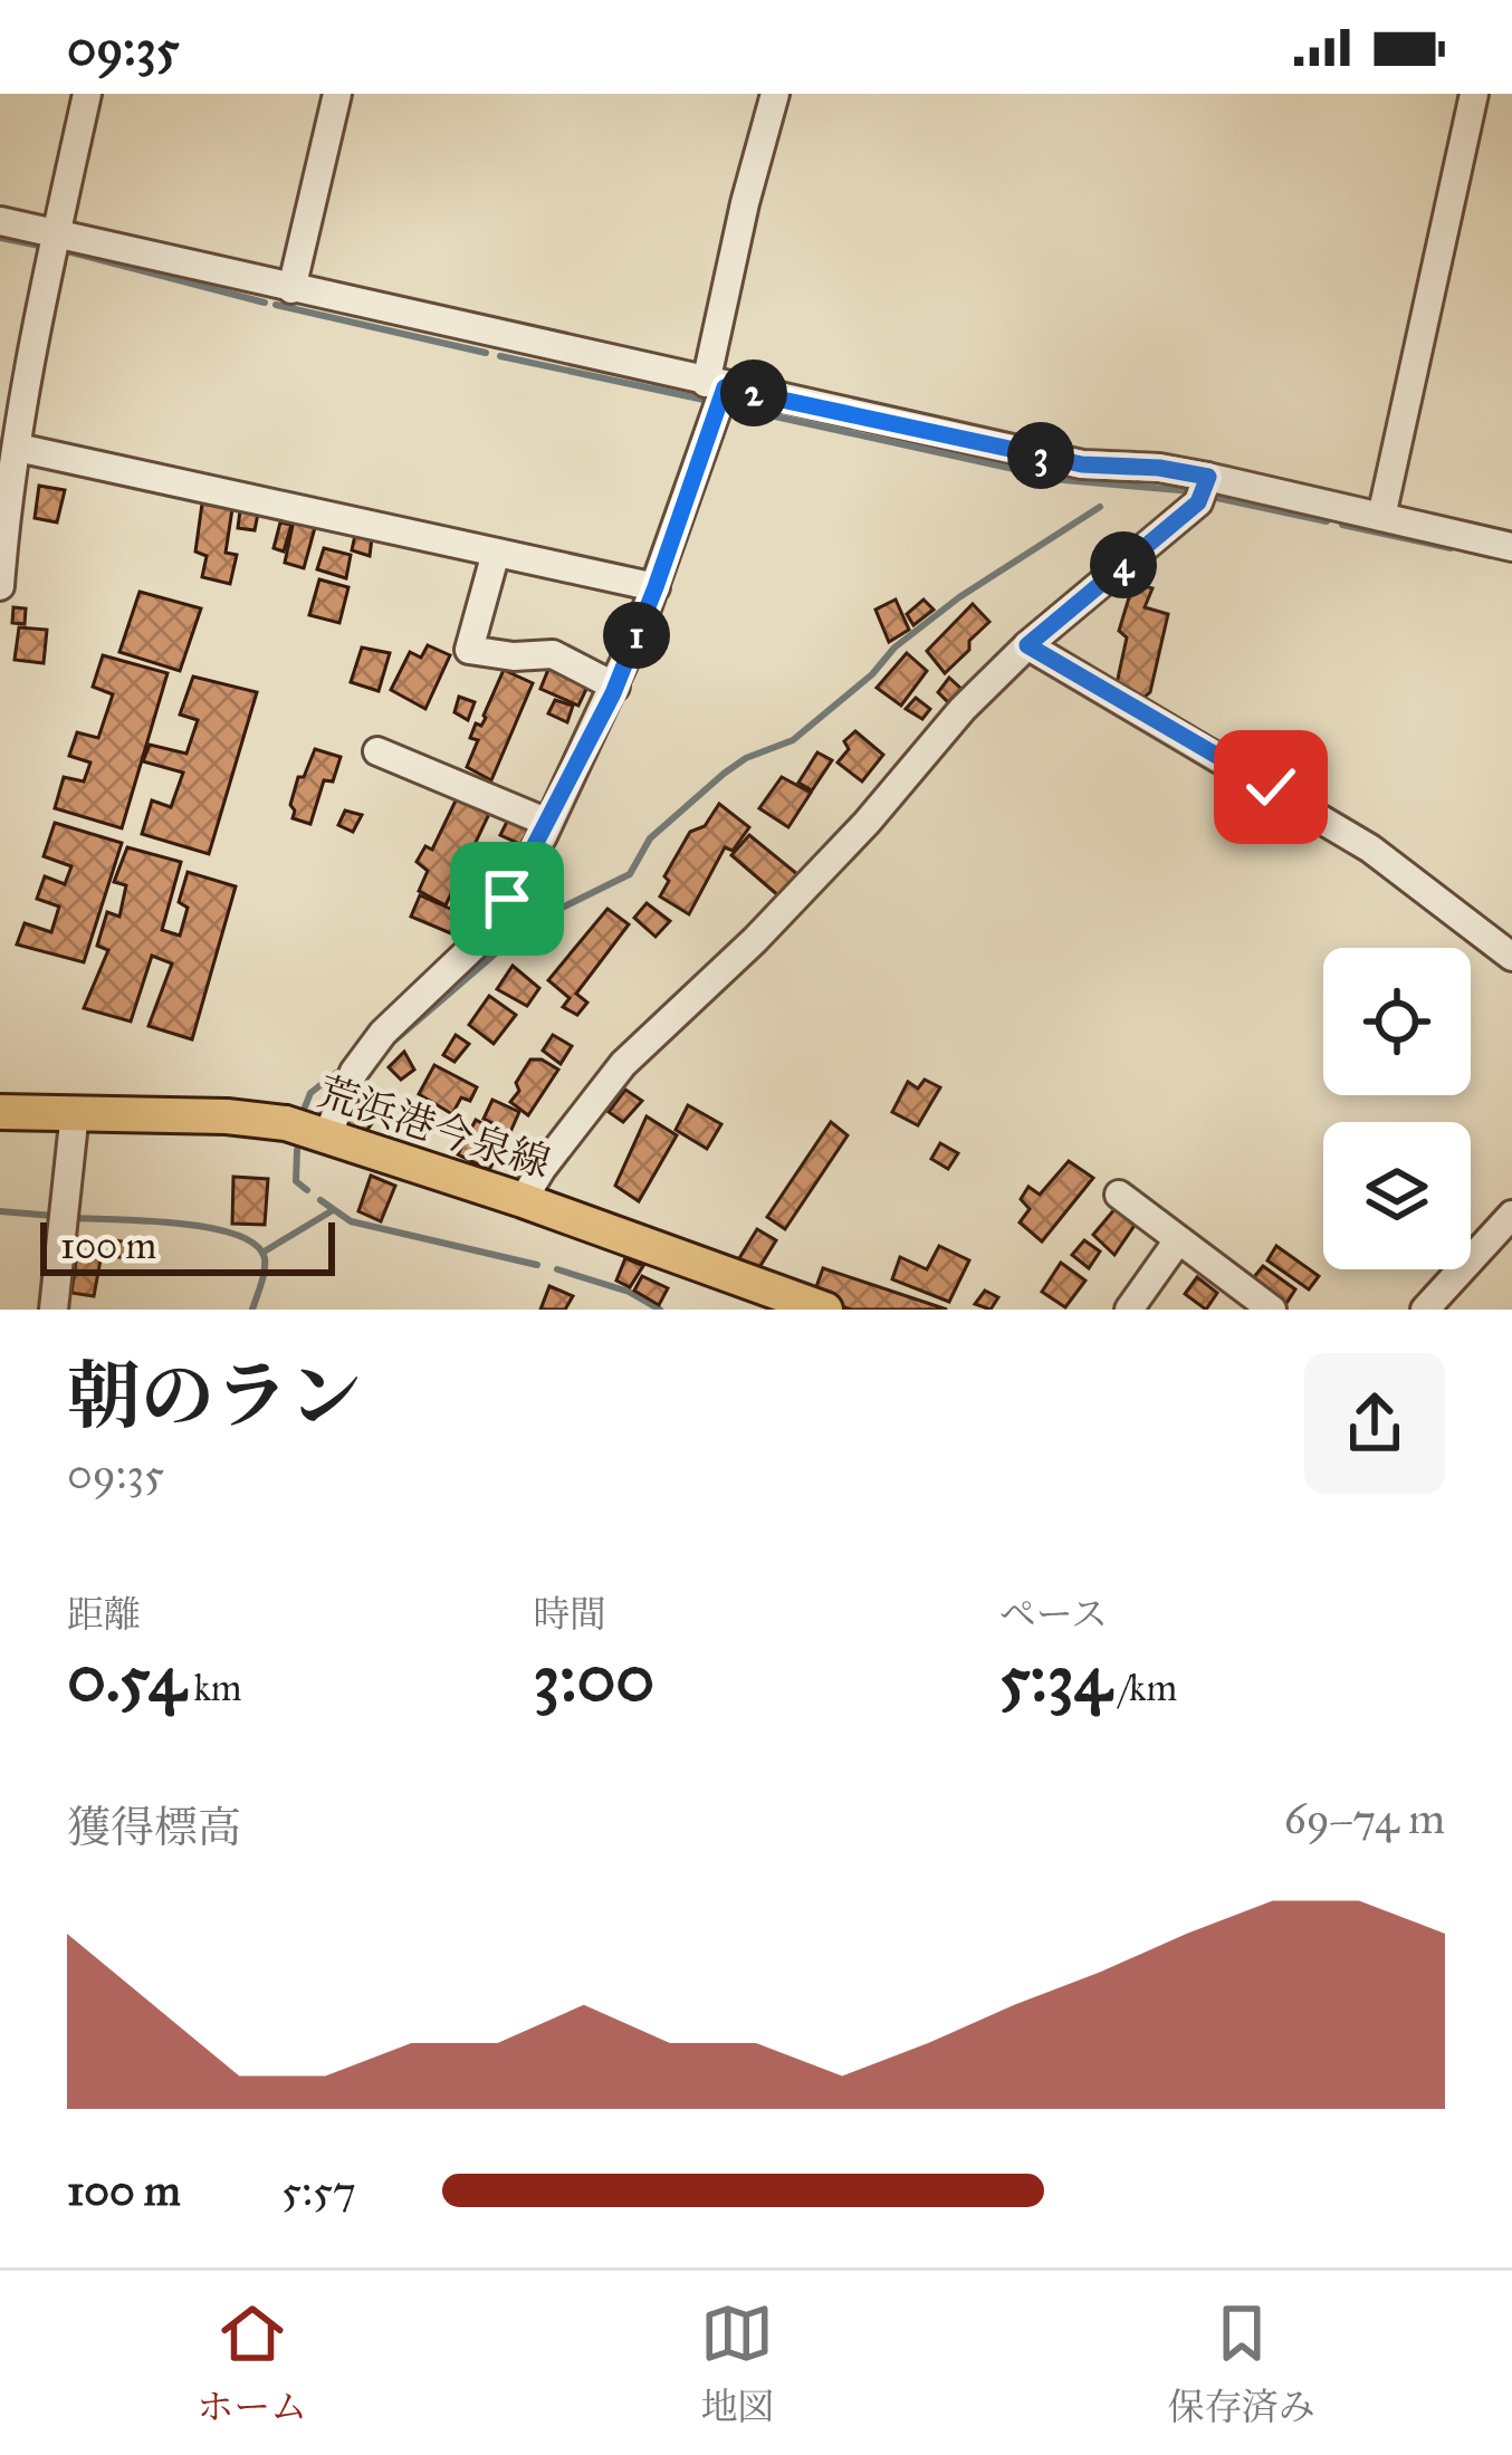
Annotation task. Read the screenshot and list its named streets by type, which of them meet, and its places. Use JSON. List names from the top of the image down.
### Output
{
  "streets": {
    "main road": ["荒浜港今泉線"]
  },
  "scale_bar": "100 m",
  "page": {
    "status": "09:35",
    "pins": [
      "2",
      "3",
      "4",
      "1"
    ],
    "scale": "100 m",
    "heading": ["朝のラン", "09:35"],
    "stats": [
      ["距離", "0.54 km"],
      ["時間", "3:00"],
      ["ペース", "5:34 /km"]
    ],
    "chart": ["獲得標高", "69–74 m"],
    "list": [
      {
        "name": "100 m",
        "note": "5:57"
      }
    ],
    "tabs": ["ホーム", "地図", "保存済み"]
  }
}
